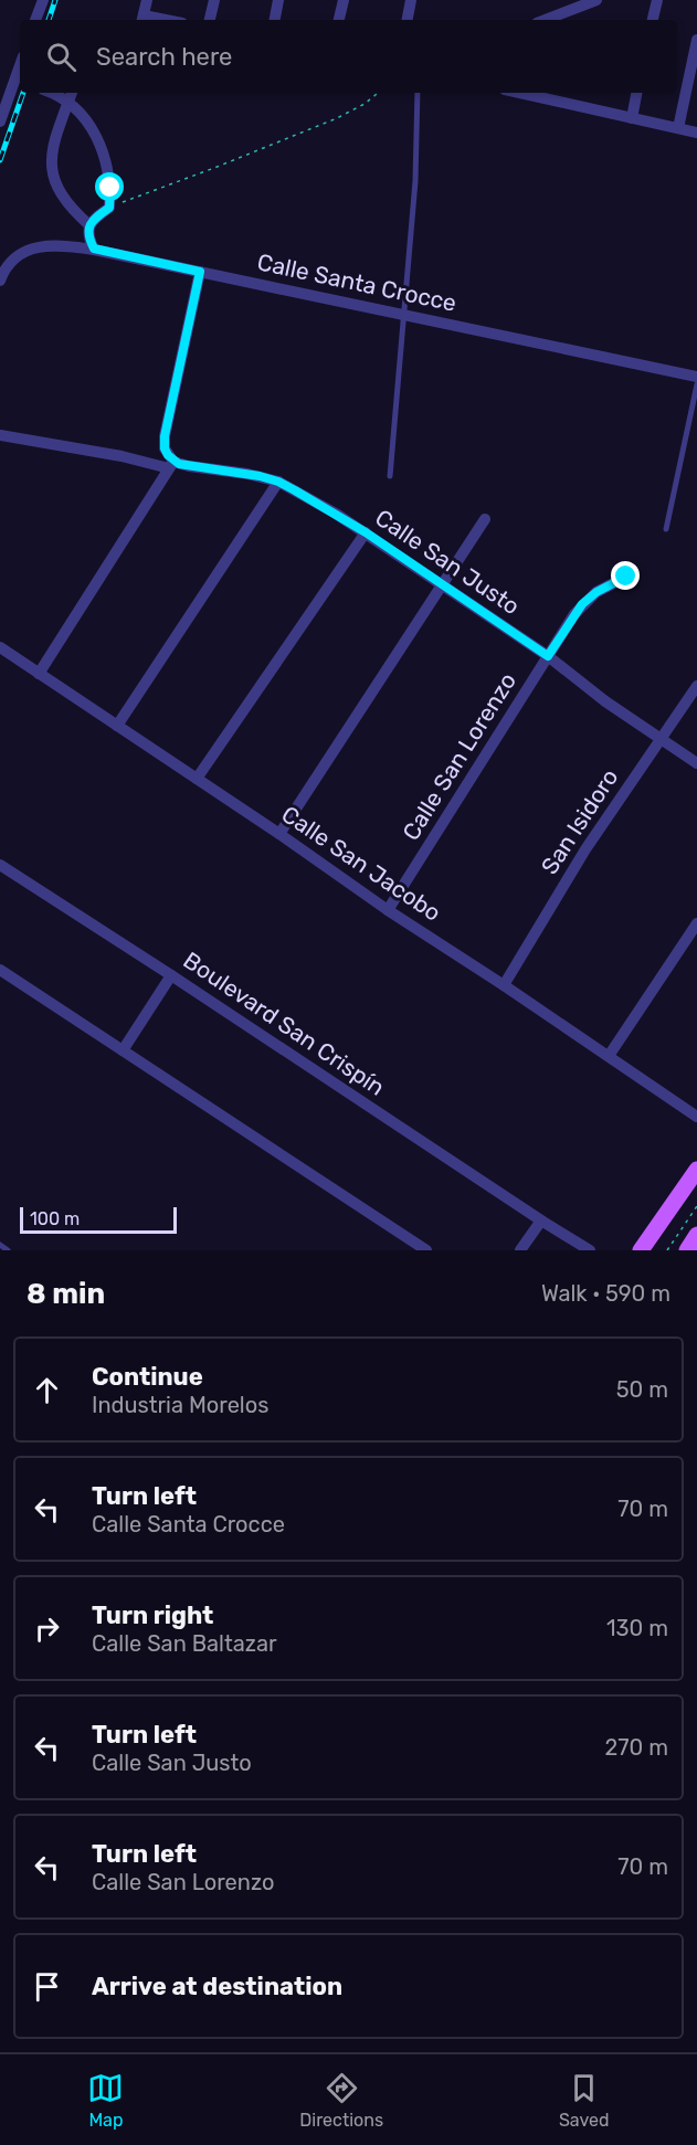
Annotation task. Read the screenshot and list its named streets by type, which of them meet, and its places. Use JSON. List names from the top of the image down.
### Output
{
  "streets": {
    "street": [
      "Calle Santa Crocce",
      "Calle San Justo",
      "Calle San Lorenzo",
      "San Isidoro",
      "Calle San Jacobo",
      "Boulevard San Crispín"
    ]
  },
  "crossings": [
    ["Calle San Justo", "Calle San Lorenzo"],
    ["Calle San Justo", "San Isidoro"],
    ["Calle San Lorenzo", "Calle San Jacobo"],
    ["San Isidoro", "Calle San Jacobo"]
  ],
  "scale_bar": "100 m",
  "page": {
    "search": "Search here",
    "scale": "100 m",
    "heading": ["8 min", "Walk · 590 m"],
    "list": [
      ["Continue", "Industria Morelos", "50 m"],
      ["Turn left", "Calle Santa Crocce", "70 m"],
      ["Turn right", "Calle San Baltazar", "130 m"],
      ["Turn left", "Calle San Justo", "270 m"],
      ["Turn left", "Calle San Lorenzo", "70 m"],
      "Arrive at destination"
    ],
    "nav": ["Map", "Directions", "Saved"]
  }
}
